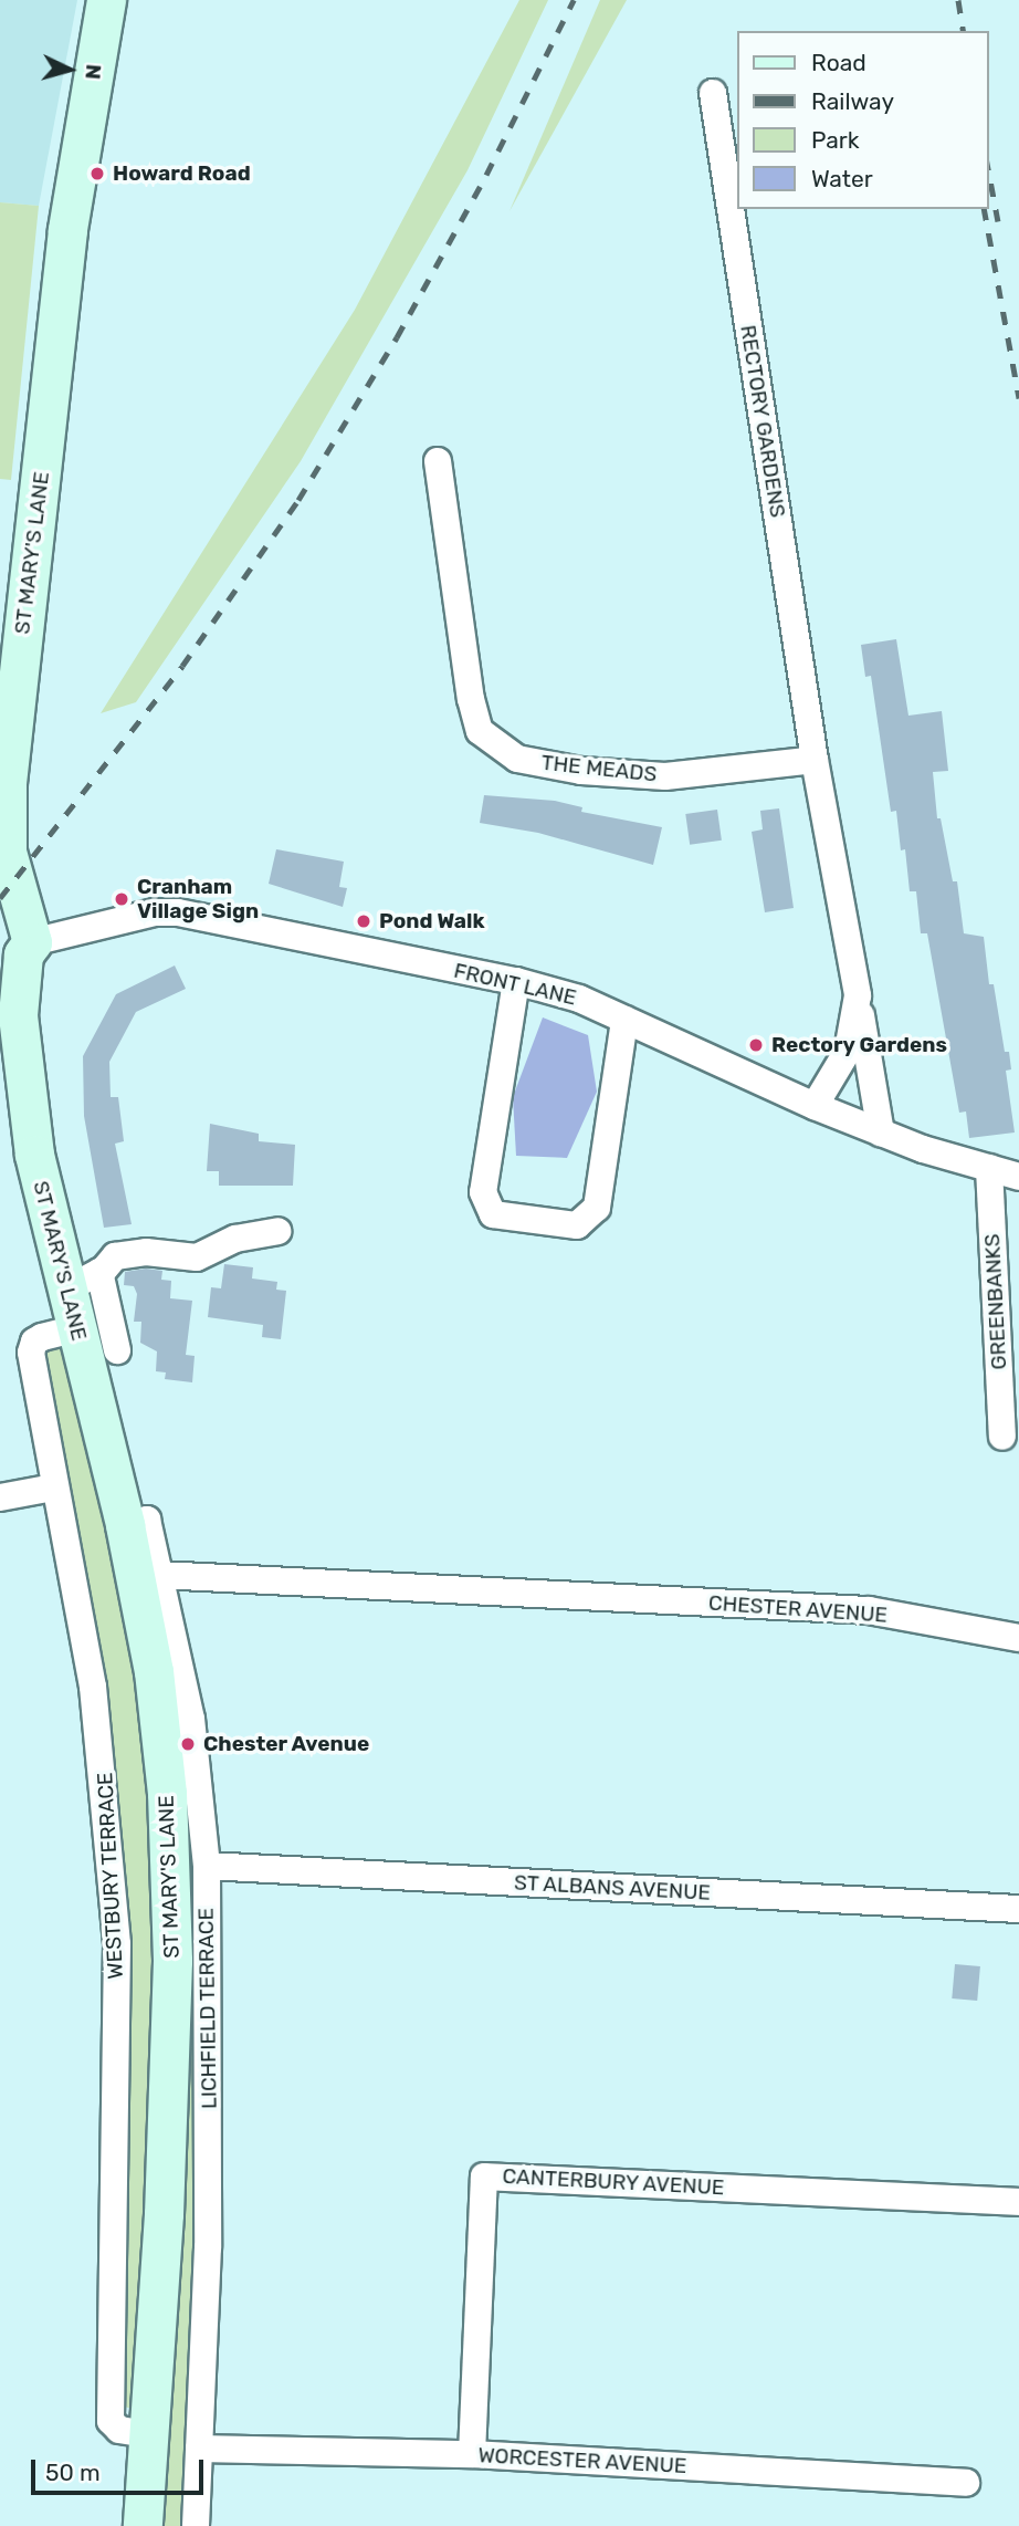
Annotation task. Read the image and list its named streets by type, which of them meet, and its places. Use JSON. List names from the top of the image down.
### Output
{
  "streets": {
    "main road": ["ST MARY'S LANE"],
    "street": [
      "RECTORY GARDENS",
      "THE MEADS",
      "FRONT LANE",
      "GREENBANKS",
      "CHESTER AVENUE",
      "WESTBURY TERRACE",
      "ST ALBANS AVENUE",
      "LICHFIELD TERRACE",
      "CANTERBURY AVENUE",
      "WORCESTER AVENUE"
    ]
  },
  "crossings": [
    ["RECTORY GARDENS", "THE MEADS"],
    ["RECTORY GARDENS", "FRONT LANE"],
    ["ST MARY'S LANE", "FRONT LANE"],
    ["ST MARY'S LANE", "WESTBURY TERRACE"],
    ["ST MARY'S LANE", "LICHFIELD TERRACE"],
    ["FRONT LANE", "GREENBANKS"],
    ["CHESTER AVENUE", "LICHFIELD TERRACE"],
    ["ST ALBANS AVENUE", "LICHFIELD TERRACE"],
    ["LICHFIELD TERRACE", "WORCESTER AVENUE"],
    ["CANTERBURY AVENUE", "WORCESTER AVENUE"]
  ],
  "places": [
    "Howard Road",
    "Cranham Village Sign",
    "Pond Walk",
    "Rectory Gardens",
    "Chester Avenue"
  ],
  "legend": [
    "Road",
    "Railway",
    "Park",
    "Water"
  ],
  "scale_bar": "50 m",
  "north": "right"
}
